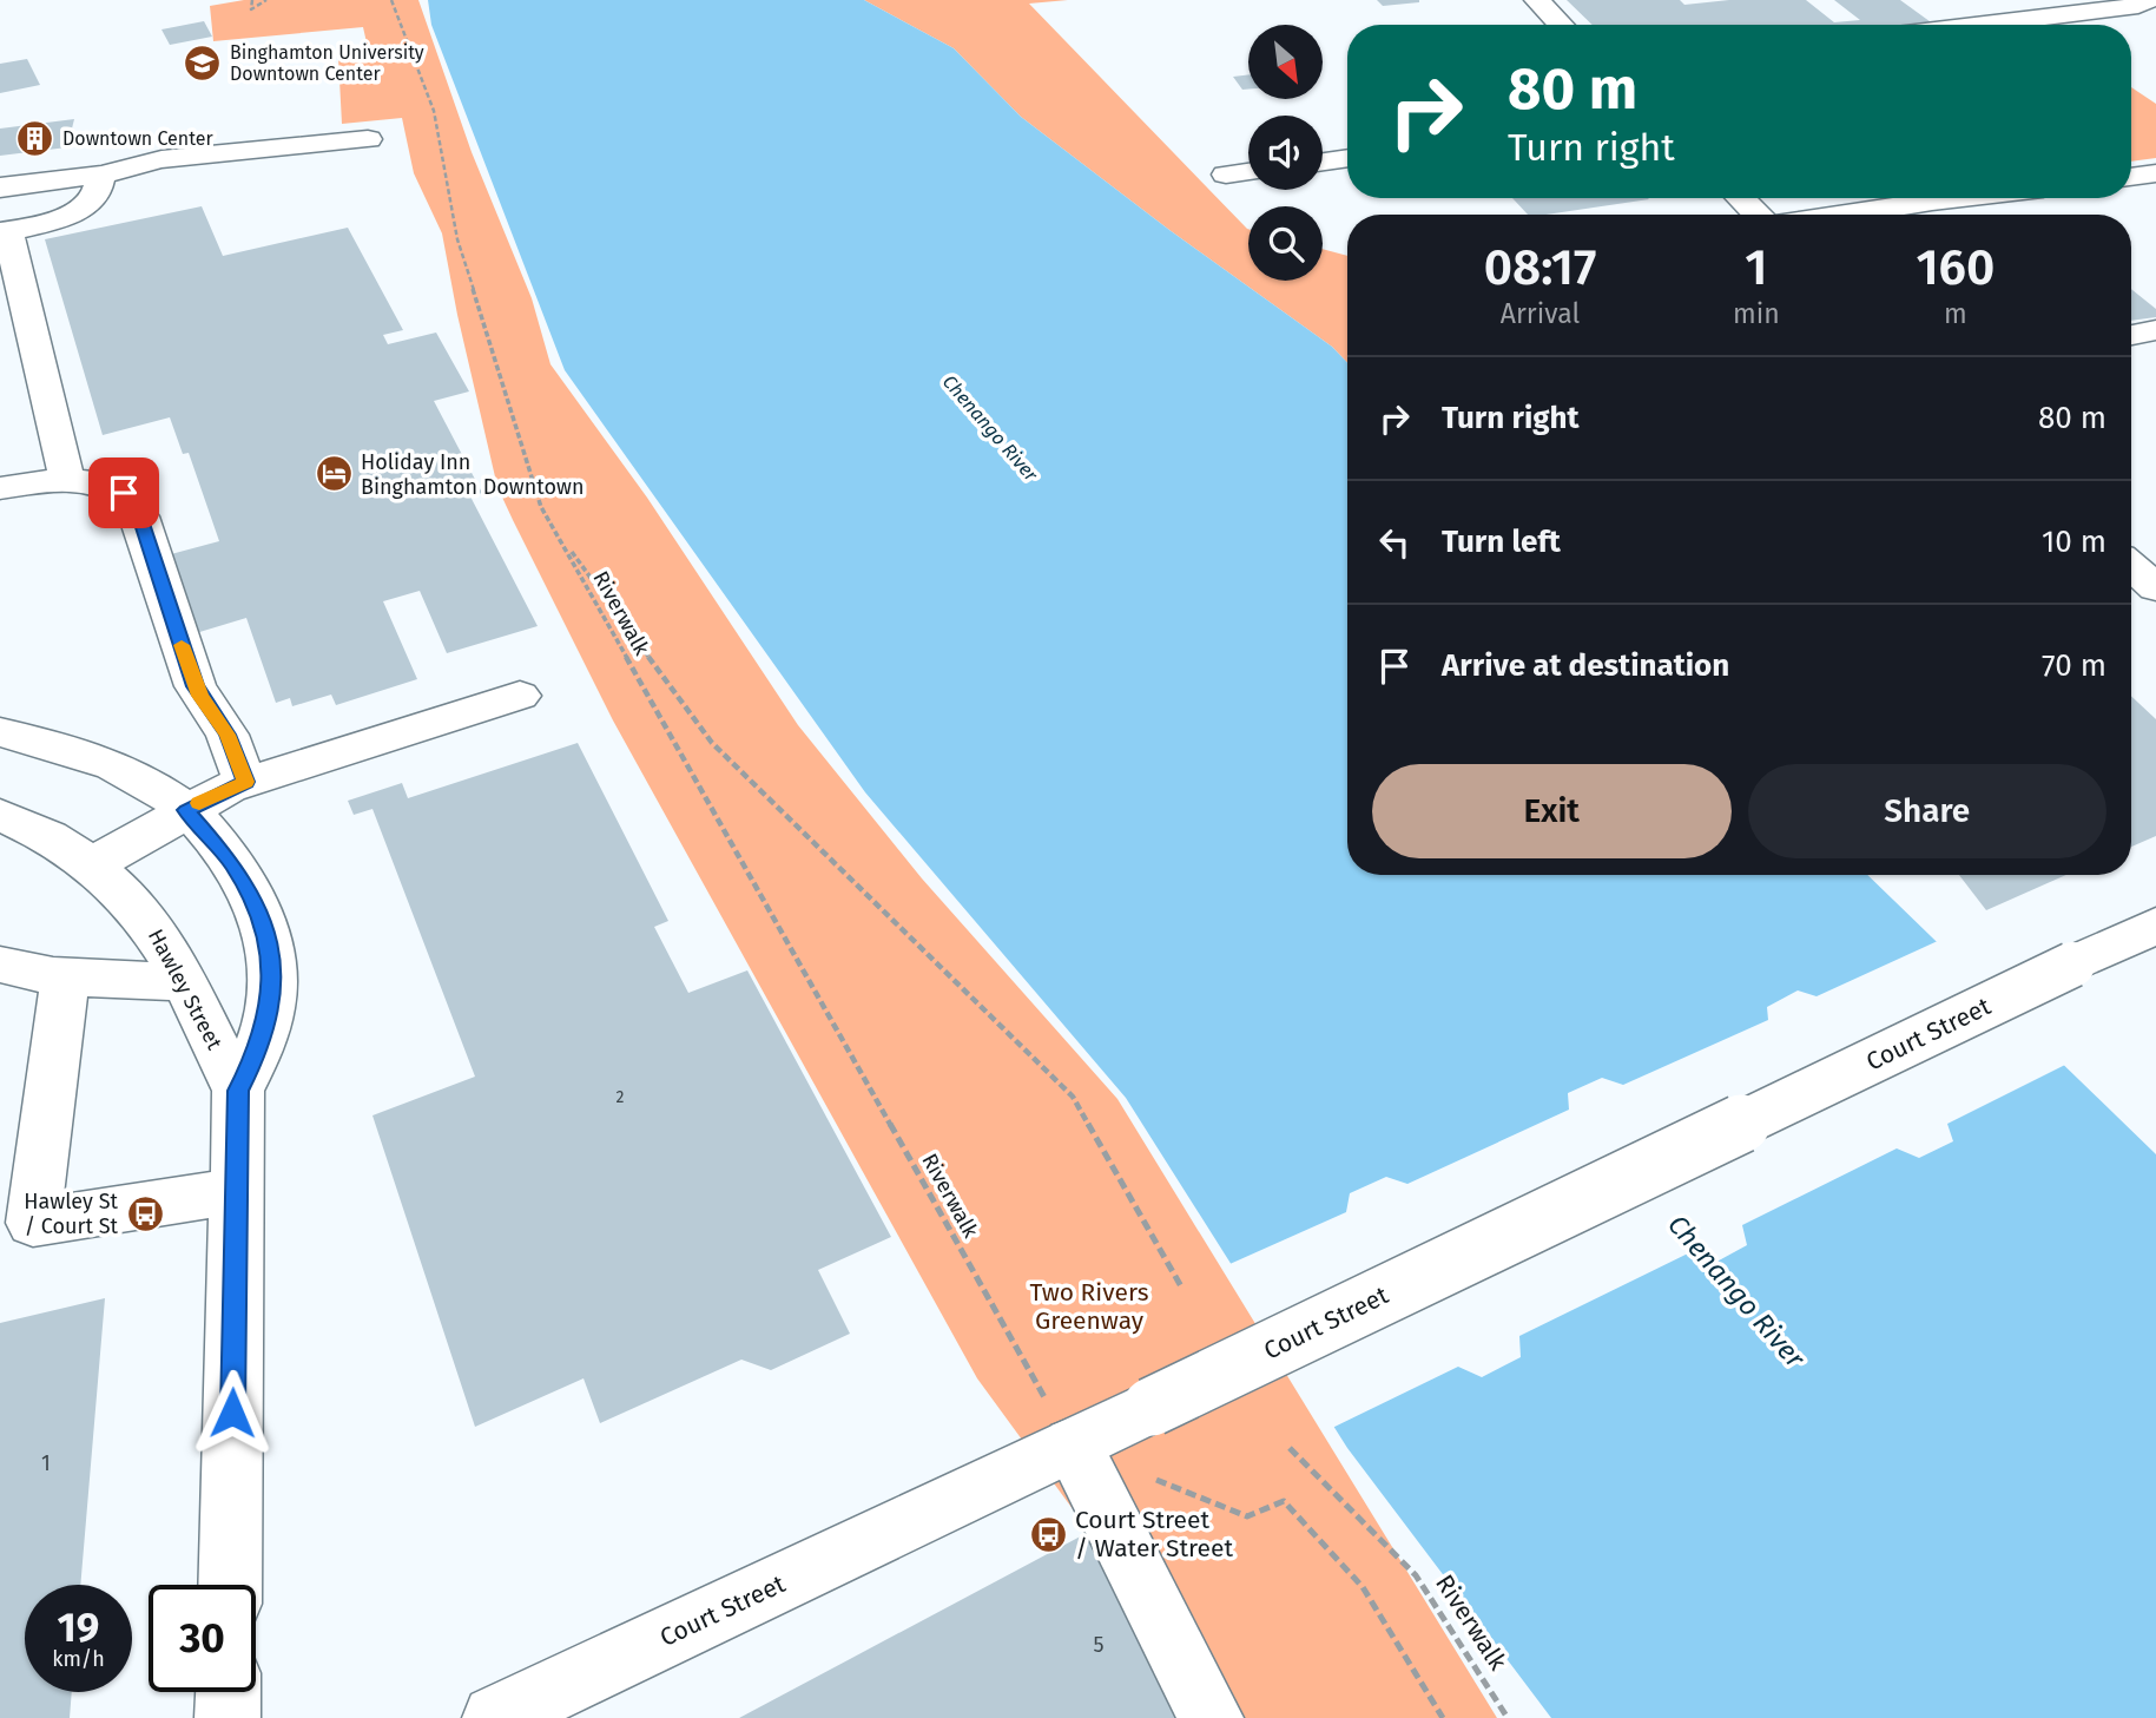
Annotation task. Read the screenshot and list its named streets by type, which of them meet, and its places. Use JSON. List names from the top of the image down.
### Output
{
  "streets": {
    "street": ["Hawley Street", "Court Street"],
    "path": ["Riverwalk"]
  },
  "crossings": [
    ["Riverwalk", "Court Street"]
  ],
  "water": ["Chenango River"],
  "parks": ["Two Rivers Greenway"],
  "places": {
    "school or university": ["Binghamton University Downtown Center"],
    "building": ["Downtown Center"],
    "hotel": ["Holiday Inn Binghamton Downtown"],
    "bus stop": ["Hawley St / Court St", "Court Street / Water Street"]
  },
  "house_numbers": ["2", "1", "5"],
  "north": "bottom right",
  "page": {
    "turn": ["80 m", "Turn right"],
    "eta": [
      "08:17",
      "Arrival",
      "1",
      "min",
      "160",
      "m"
    ],
    "list": [
      {
        "name": "Turn right",
        "value": "80 m"
      },
      {
        "name": "Turn left",
        "value": "10 m"
      },
      {
        "name": "Arrive at destination",
        "value": "70 m"
      }
    ],
    "buttons": ["Exit", "Share"],
    "speed": "19 km/h",
    "limit": "30"
  }
}
